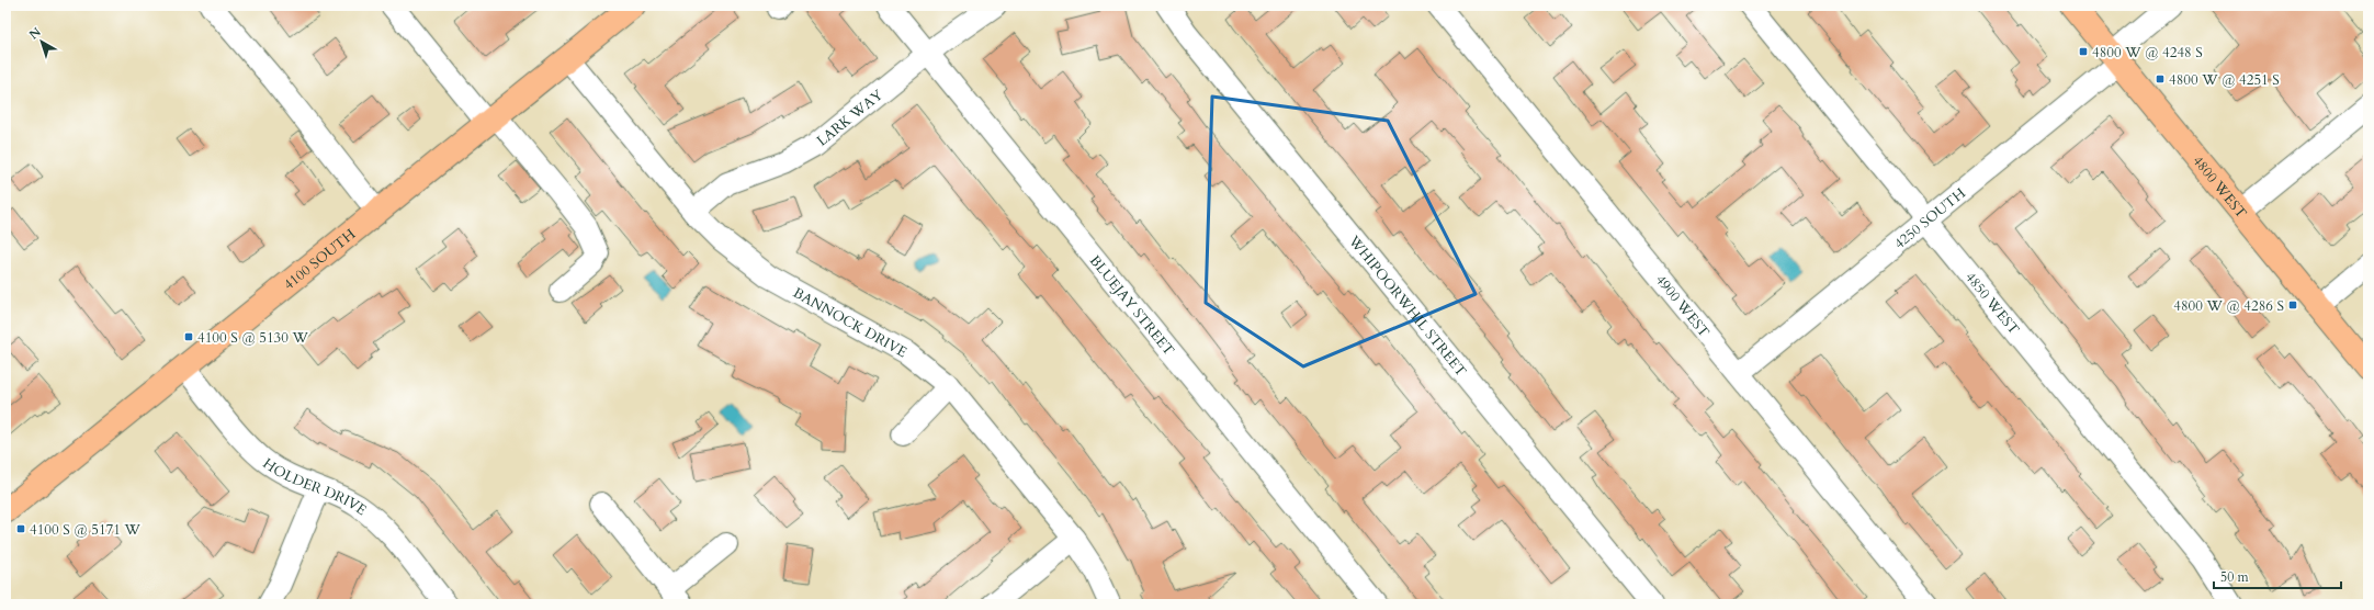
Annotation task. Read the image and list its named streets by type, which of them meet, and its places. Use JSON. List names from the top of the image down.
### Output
{
  "streets": {
    "main road": ["4800 WEST", "4100 SOUTH"],
    "street": [
      "LARK WAY",
      "4250 SOUTH",
      "4850 WEST",
      "BLUEJAY STREET",
      "4900 WEST",
      "WHIPOORWHIL STREET",
      "BANNOCK DRIVE",
      "HOLDER DRIVE"
    ]
  },
  "crossings": [
    ["LARK WAY", "BLUEJAY STREET"],
    ["LARK WAY", "BANNOCK DRIVE"],
    ["4800 WEST", "4250 SOUTH"],
    ["4250 SOUTH", "4850 WEST"],
    ["4250 SOUTH", "4900 WEST"],
    ["4100 SOUTH", "BANNOCK DRIVE"],
    ["4100 SOUTH", "HOLDER DRIVE"]
  ],
  "places": {
    "transit": [
      "4800 W @ 4248 S",
      "4800 W @ 4251 S",
      "4800 W @ 4286 S",
      "4100 S @ 5130 W",
      "4100 S @ 5171 W"
    ]
  },
  "scale_bar": "50 m",
  "north": "top left"
}
